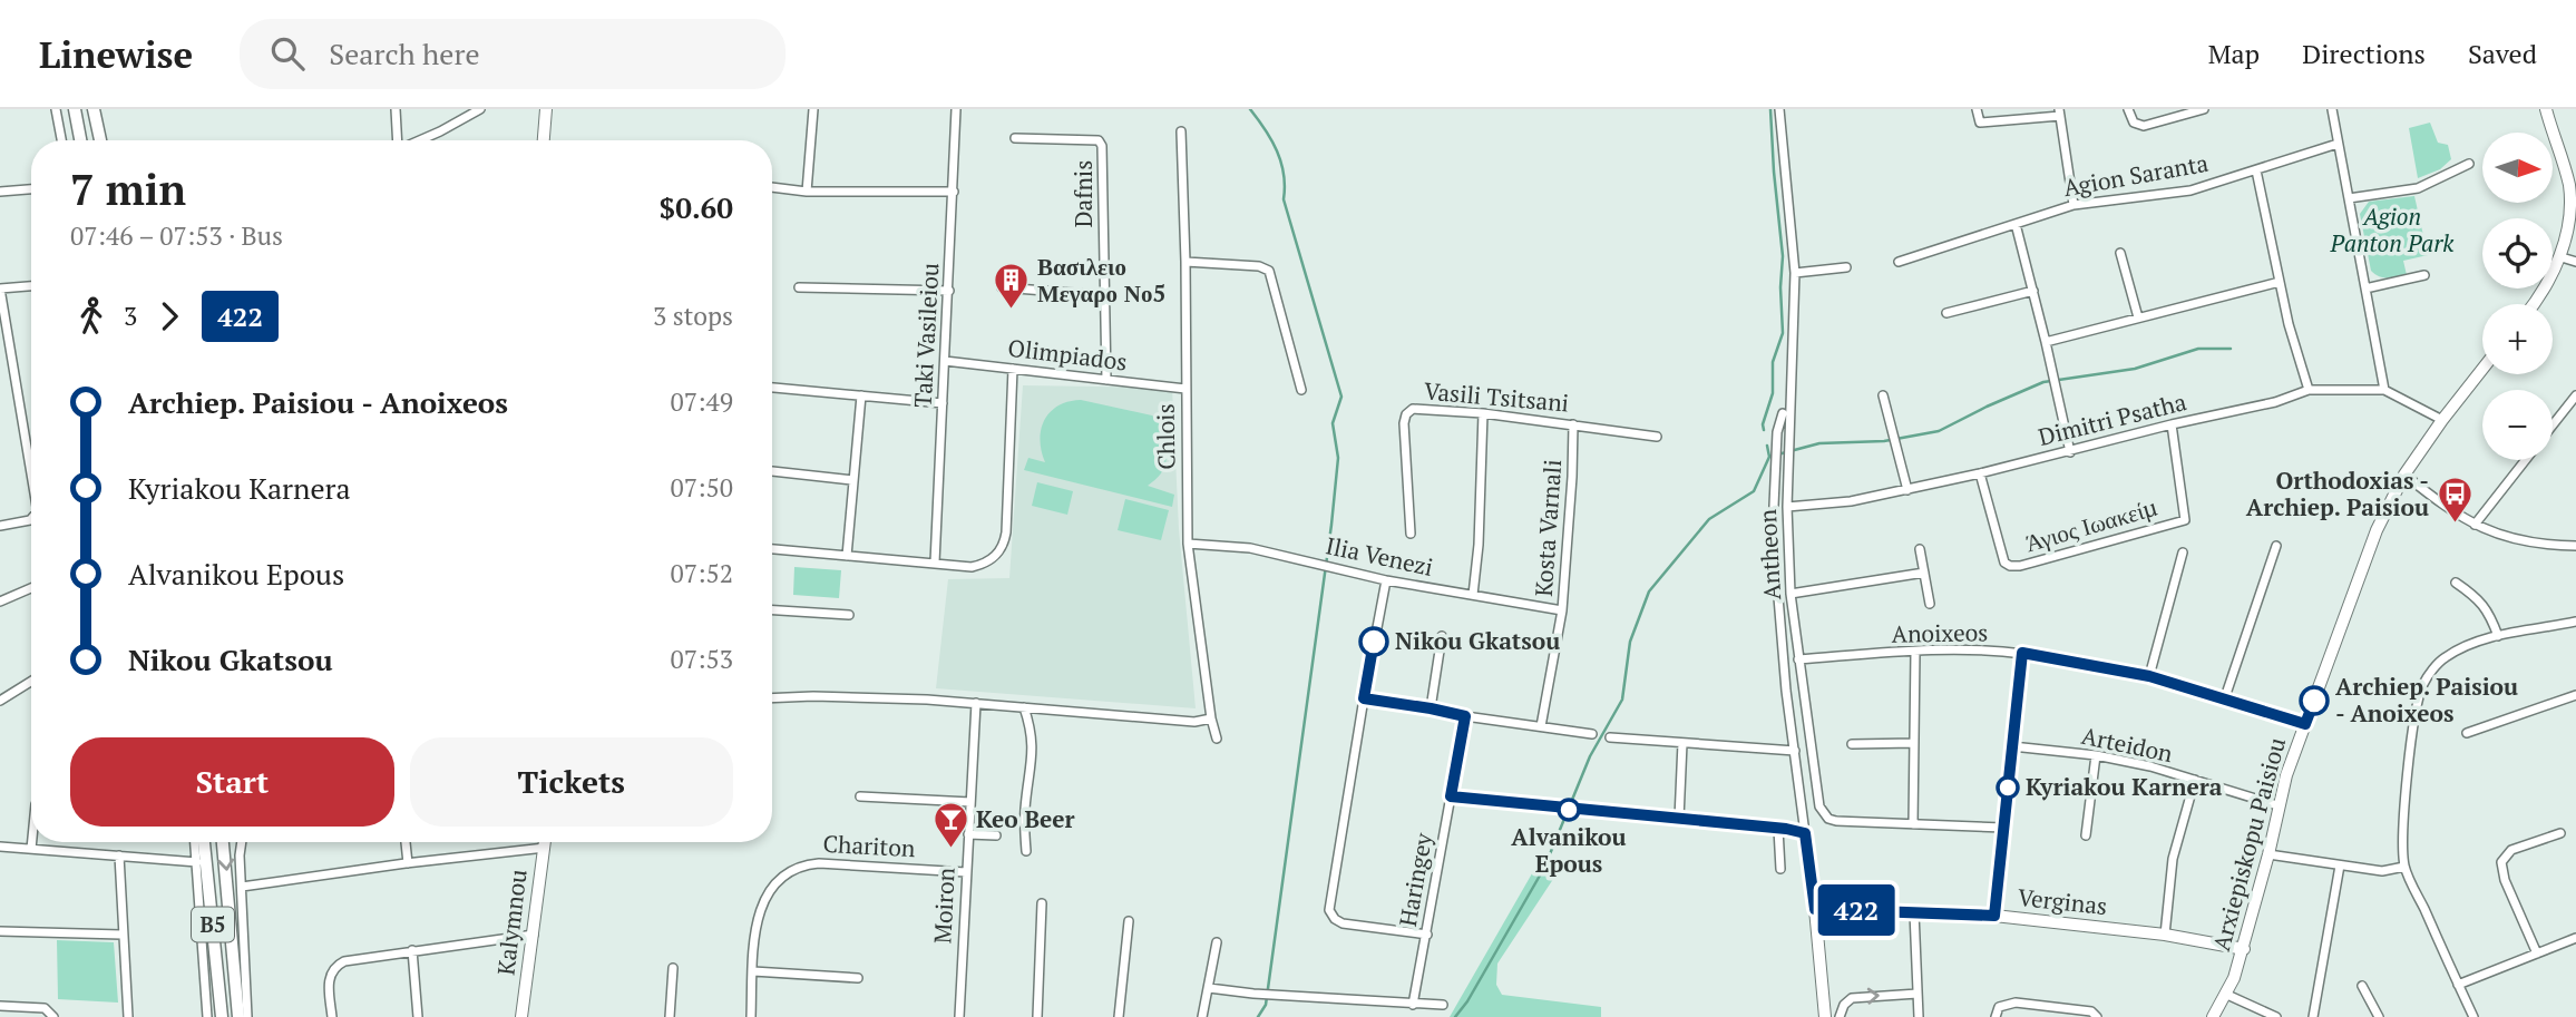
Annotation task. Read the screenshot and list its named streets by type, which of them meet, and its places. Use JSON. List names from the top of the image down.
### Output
{
  "streets": {
    "main road": ["B5"],
    "street": [
      "Agion Saranta",
      "Dafnis",
      "Taki Vasileiou",
      "Olimpiados",
      "Vasili Tsitsani",
      "Dimitri Psatha",
      "Chlois",
      "Άγιος Ιωακείμ",
      "Kosta Varnali",
      "Antheon",
      "Ilia Venezi",
      "Anoixeos",
      "Arteidon",
      "Arxiepiskopu Paisiou",
      "Chariton",
      "Haringey",
      "Verginas",
      "Moiron",
      "Kalymnou"
    ]
  },
  "crossings": [
    ["Dafnis", "Olimpiados"],
    ["Taki Vasileiou", "Olimpiados"],
    ["Olimpiados", "Chlois"],
    ["Vasili Tsitsani", "Kosta Varnali"],
    ["Dimitri Psatha", "Άγιος Ιωακείμ"],
    ["Dimitri Psatha", "Antheon"],
    ["Dimitri Psatha", "Arxiepiskopu Paisiou"],
    ["Chlois", "Ilia Venezi"],
    ["Kosta Varnali", "Ilia Venezi"],
    ["Antheon", "Anoixeos"],
    ["Anoixeos", "Arxiepiskopu Paisiou"],
    ["Arteidon", "Arxiepiskopu Paisiou"],
    ["Arxiepiskopu Paisiou", "Verginas"],
    ["Chariton", "Moiron"]
  ],
  "parks": ["Agion Panton Park"],
  "places": {
    "building": ["Βασιλειο Μεγαρο Νο5"],
    "bus stop": ["Orthodoxias - Archiep. Paisiou"],
    "other": [
      "Nikou Gkatsou",
      "Archiep. Paisiou - Anoixeos",
      "Kyriakou Karnera",
      "Alvanikou Epous"
    ],
    "bar": ["Keo Beer"]
  },
  "lines": ["bus line 422"],
  "north": "right",
  "page": {
    "header": "Linewise",
    "search": "Search here",
    "nav": ["Map", "Directions", "Saved"],
    "on_map": "422",
    "map_buttons": ["+", "−"],
    "heading": ["7 min", "07:46 – 07:53 · Bus", "$0.60"],
    "legs": ["3", "422", "3 stops"],
    "list": [
      {
        "name": "Archiep. Paisiou - Anoixeos",
        "value": "07:49"
      },
      {
        "name": "Kyriakou Karnera",
        "value": "07:50"
      },
      {
        "name": "Alvanikou Epous",
        "value": "07:52"
      },
      {
        "name": "Nikou Gkatsou",
        "value": "07:53"
      }
    ],
    "buttons": ["Start", "Tickets"]
  }
}
